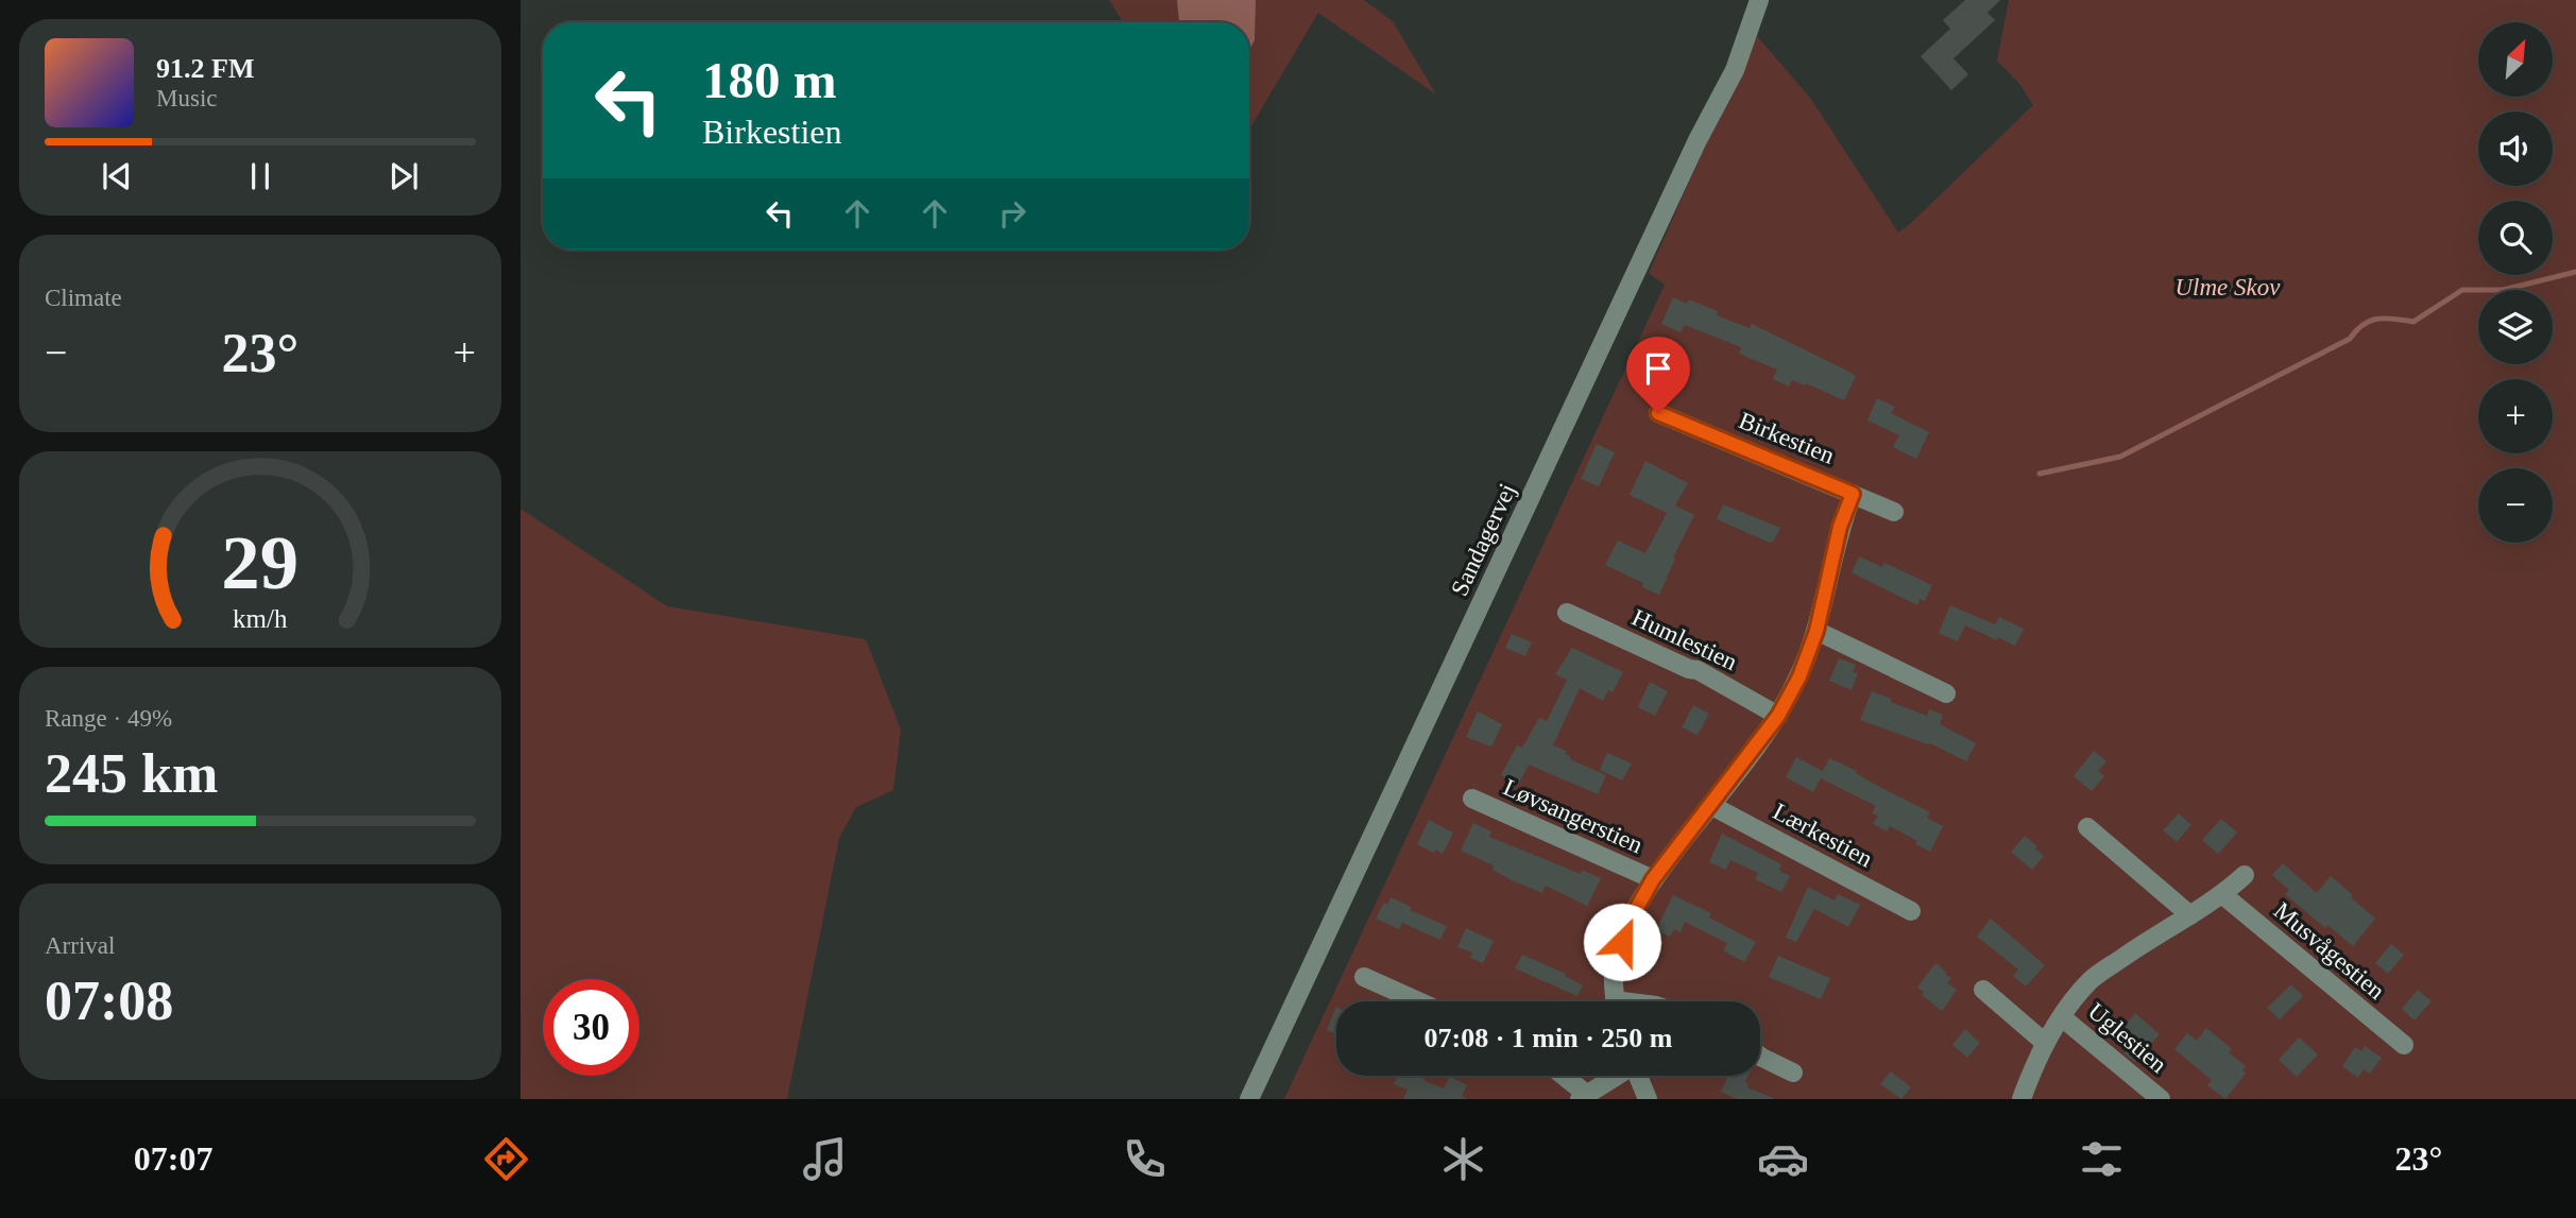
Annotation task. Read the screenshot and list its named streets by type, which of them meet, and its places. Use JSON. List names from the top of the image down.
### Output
{
  "streets": {
    "street": [
      "Birkestien",
      "Sandagervej",
      "Humlestien",
      "Løvsangerstien",
      "Lærkestien",
      "Musvågestien",
      "Uglestien"
    ]
  },
  "parks": ["Ulme Skov"],
  "north": "top right",
  "page": {
    "map_buttons": ["+", "−"],
    "turn": ["180 m", "Birkestien"],
    "song": ["91.2 FM", "Music"],
    "tile": [
      "Climate",
      ["Range · 49%", "245 km"],
      ["Arrival", "07:08"]
    ],
    "heat": ["−", "23°", "+"],
    "limit": "30",
    "trip": "07:08 · 1 min · 250 m",
    "tabs": ["07:07", "23°"],
    "gauge": ["29", "km/h"]
  }
}
